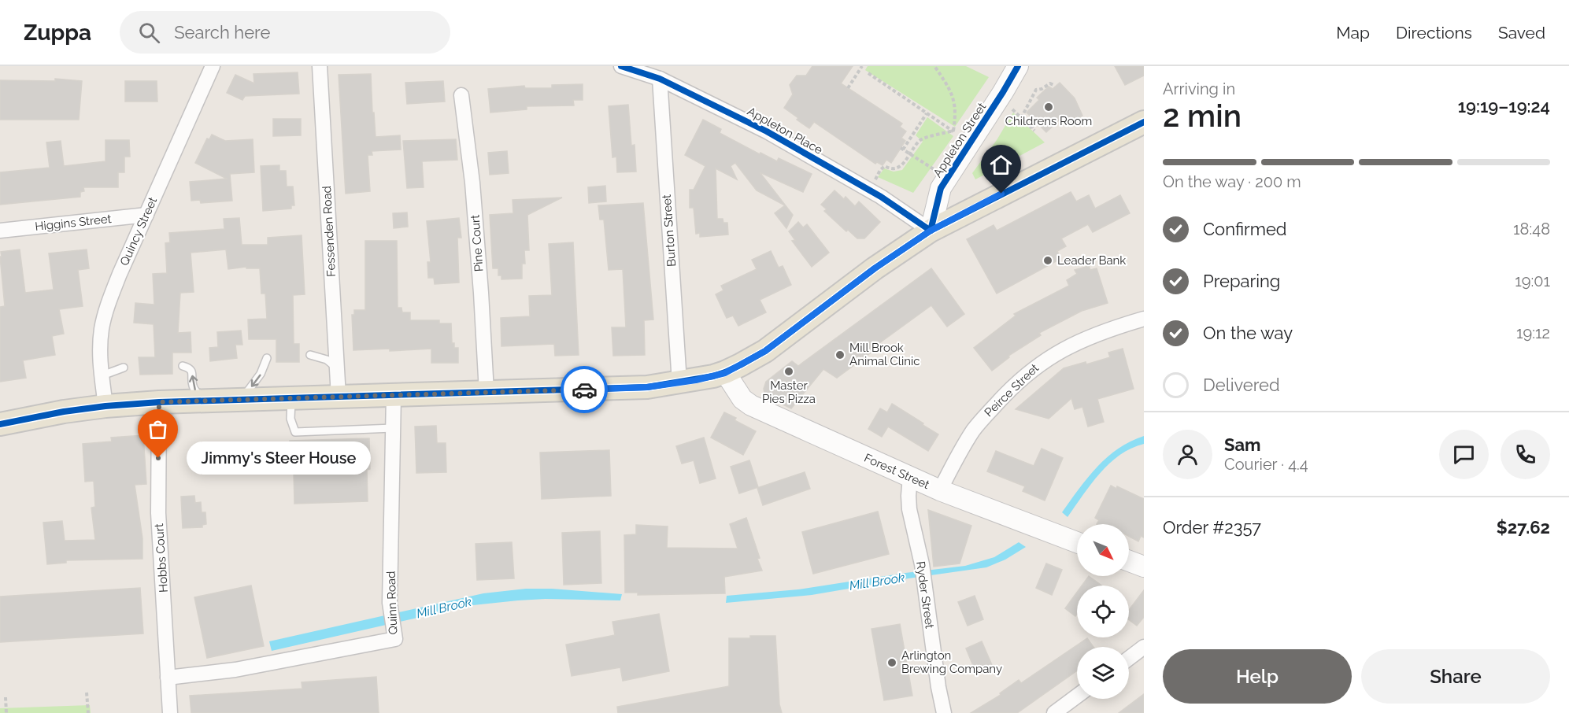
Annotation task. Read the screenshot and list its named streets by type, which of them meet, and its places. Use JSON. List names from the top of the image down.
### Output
{
  "streets": {
    "street": [
      "Appleton Place",
      "Appleton Street",
      "Higgins Street",
      "Burton Street",
      "Quincy Street",
      "Fessenden Road",
      "Pine Court",
      "Peirce Street",
      "Forest Street",
      "Hobbs Court",
      "Ryder Street",
      "Quinn Road"
    ]
  },
  "crossings": [
    ["Appleton Place", "Appleton Street"],
    ["Appleton Place", "Burton Street"],
    ["Higgins Street", "Quincy Street"],
    ["Peirce Street", "Forest Street"],
    ["Forest Street", "Ryder Street"],
    ["Hobbs Court", "Quinn Road"]
  ],
  "water": ["Mill Brook"],
  "places": [
    "Childrens Room",
    "Leader Bank",
    "Mill Brook Animal Clinic",
    "Master Pies Pizza",
    "Jimmy's Steer House",
    "Arlington Brewing Company"
  ],
  "north": "bottom right",
  "page": {
    "header": "Zuppa",
    "search": "Search here",
    "nav": ["Map", "Directions", "Saved"],
    "heading": ["2 min", "Arriving in", "19:19–19:24"],
    "panel": [
      "Sam",
      "Courier · 4.4",
      "Order #2357",
      "$27.62"
    ],
    "bar": "On the way · 200 m",
    "list": [
      ["Confirmed", "18:48"],
      ["Preparing", "19:01"],
      ["On the way", "19:12"],
      "Delivered"
    ],
    "bubble": "Jimmy's Steer House",
    "buttons": ["Help", "Share"]
  }
}
